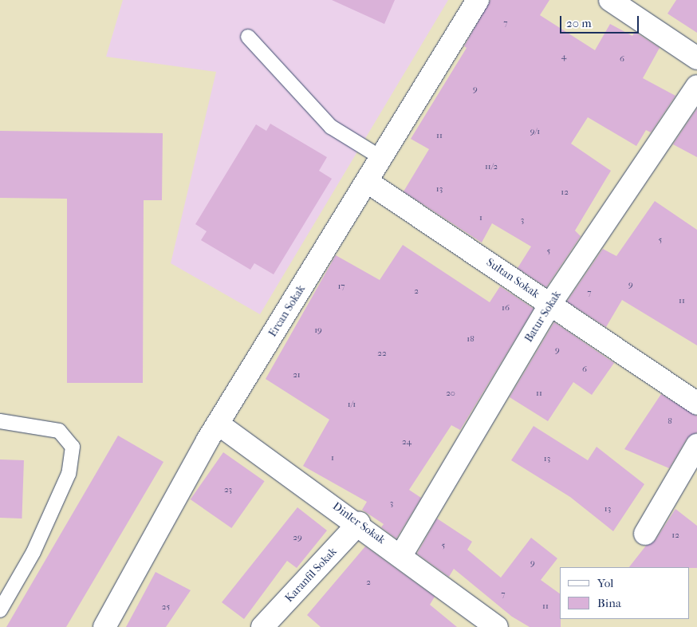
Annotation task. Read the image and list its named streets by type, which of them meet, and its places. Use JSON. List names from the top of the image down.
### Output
{
  "streets": {
    "street": [
      "Sultan Sokak",
      "Ercan Sokak",
      "Batur Sokak",
      "Dinler Sokak",
      "Karanfil Sokak"
    ]
  },
  "crossings": [
    ["Sultan Sokak", "Ercan Sokak"],
    ["Sultan Sokak", "Batur Sokak"],
    ["Ercan Sokak", "Dinler Sokak"],
    ["Batur Sokak", "Dinler Sokak"],
    ["Dinler Sokak", "Karanfil Sokak"]
  ],
  "house_numbers": [
    "7",
    "4",
    "6",
    "9",
    "9/1",
    "11",
    "11/2",
    "13",
    "12",
    "1",
    "3",
    "5",
    "5",
    "9",
    "17",
    "2",
    "7",
    "11",
    "16",
    "19",
    "18",
    "9",
    "22",
    "6",
    "21",
    "20",
    "11",
    "1/1",
    "8",
    "24",
    "1",
    "13",
    "23",
    "3",
    "13",
    "12",
    "29",
    "5",
    "9",
    "2",
    "7",
    "11",
    "25"
  ],
  "legend": ["Yol", "Bina"],
  "scale_bar": "20 m"
}
